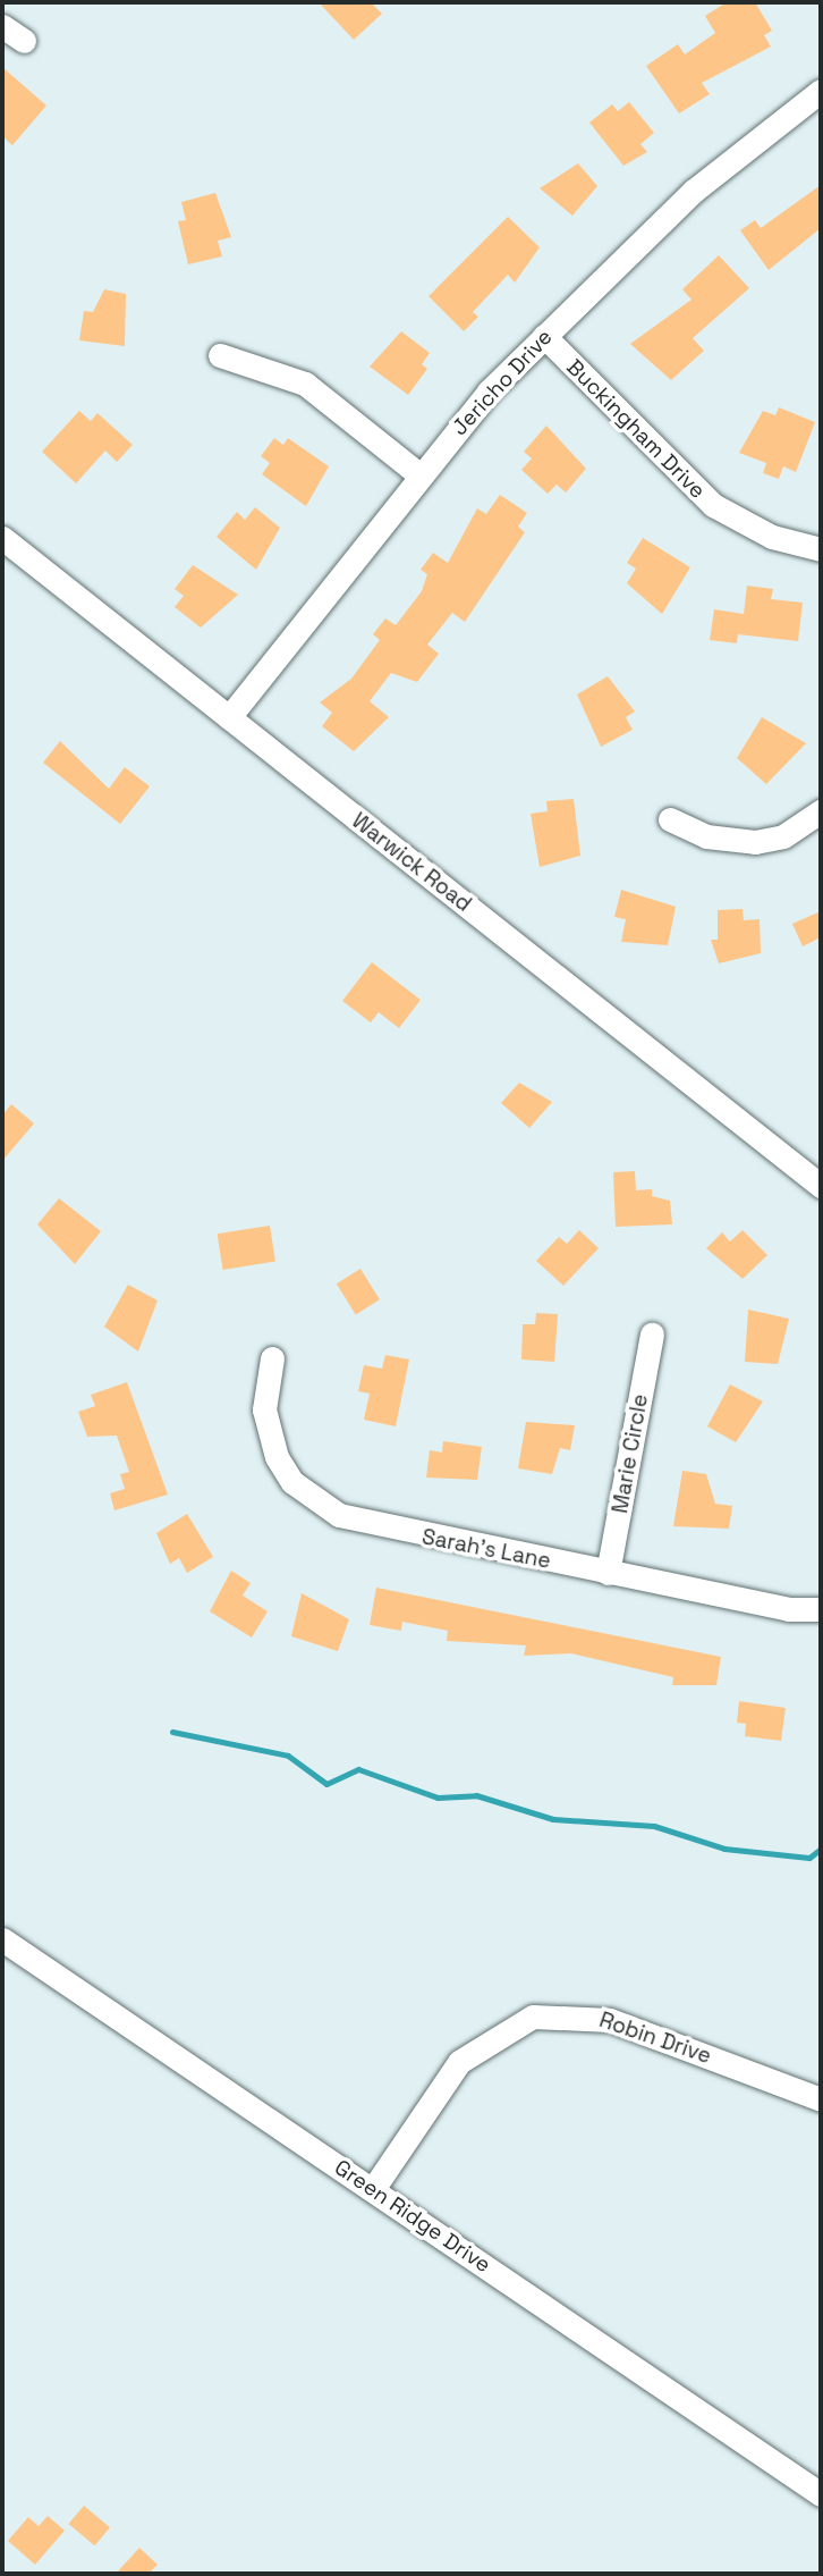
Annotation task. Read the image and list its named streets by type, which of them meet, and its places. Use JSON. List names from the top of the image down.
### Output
{
  "streets": {
    "street": [
      "Jericho Drive",
      "Buckingham Drive",
      "Warwick Road",
      "Marie Circle",
      "Sarah's Lane",
      "Robin Drive",
      "Green Ridge Drive"
    ]
  },
  "crossings": [
    ["Jericho Drive", "Buckingham Drive"],
    ["Jericho Drive", "Warwick Road"],
    ["Marie Circle", "Sarah's Lane"],
    ["Robin Drive", "Green Ridge Drive"]
  ]
}
